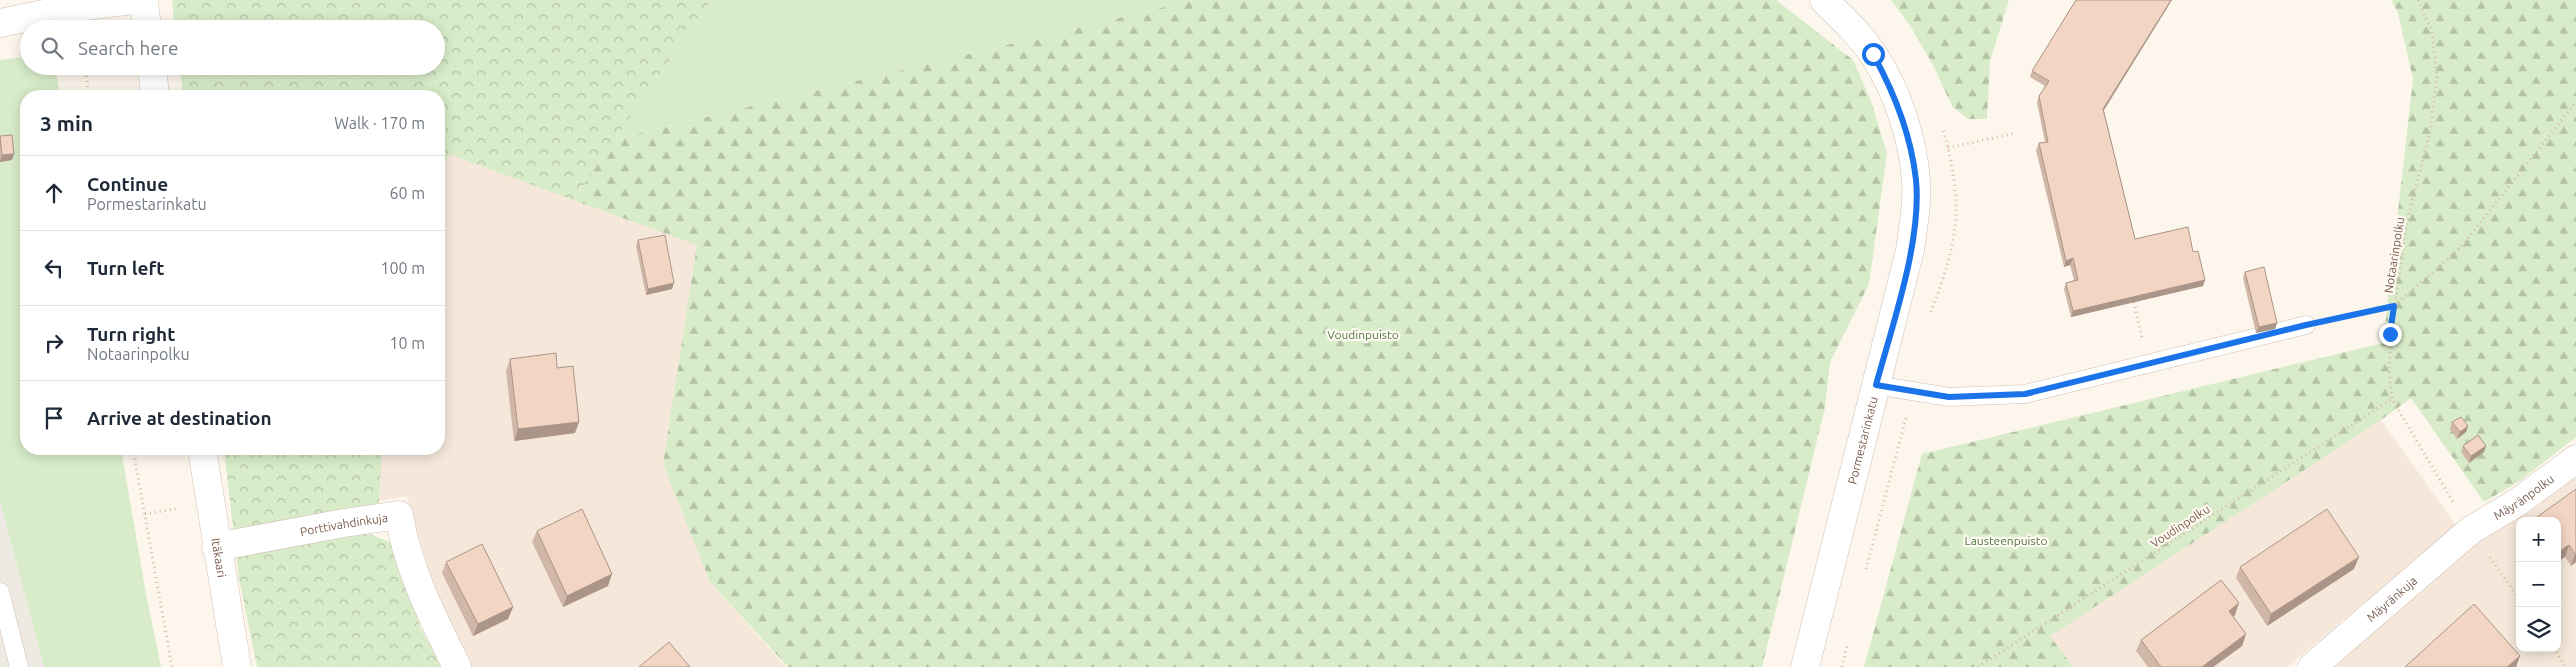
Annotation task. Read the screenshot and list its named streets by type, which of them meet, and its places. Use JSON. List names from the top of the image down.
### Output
{
  "streets": {
    "street": [
      "Pormestarinkatu",
      "Mäyränpolku",
      "Porttivahdinkuja",
      "Itäkaari",
      "Mäyränkuja"
    ],
    "path": ["Notaarinpolku", "Voudinpolku"]
  },
  "crossings": [
    ["Notaarinpolku", "Mäyränpolku"],
    ["Notaarinpolku", "Voudinpolku"],
    ["Notaarinpolku", "Mäyränkuja"],
    ["Mäyränpolku", "Mäyränkuja"],
    ["Porttivahdinkuja", "Itäkaari"]
  ],
  "parks": ["Voudinpuisto", "Lausteenpuisto"],
  "page": {
    "search": "Search here",
    "heading": ["3 min", "Walk · 170 m"],
    "list": [
      ["Continue", "Pormestarinkatu", "60 m"],
      ["Turn left", "100 m"],
      ["Turn right", "Notaarinpolku", "10 m"],
      "Arrive at destination"
    ],
    "map_buttons": ["+", "−"]
  }
}
